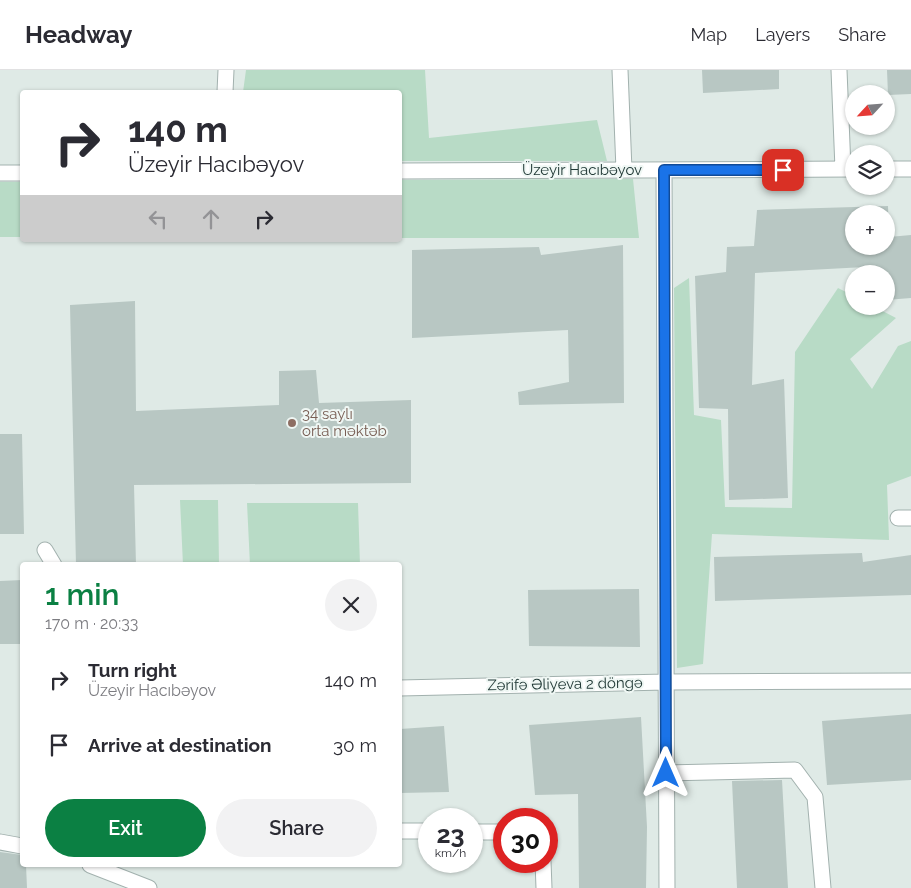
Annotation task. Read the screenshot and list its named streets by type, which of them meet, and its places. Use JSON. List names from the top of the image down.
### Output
{
  "streets": {
    "street": ["Üzeyir Hacıbəyov", "Zərifə Əliyeva 2 döngə"]
  },
  "places": ["34 saylı orta məktəb"],
  "north": "bottom left",
  "page": {
    "header": "Headway",
    "nav": ["Map", "Layers", "Share"],
    "map_buttons": ["+", "−"],
    "turn": ["140 m", "Üzeyir Hacıbəyov"],
    "heading": ["1 min", "170 m · 20:33"],
    "list": [
      {
        "name": "Turn right",
        "note": "Üzeyir Hacıbəyov",
        "value": "140 m"
      },
      {
        "name": "Arrive at destination",
        "value": "30 m"
      }
    ],
    "buttons": ["Exit", "Share"],
    "speed": "23 km/h",
    "limit": "30"
  }
}
